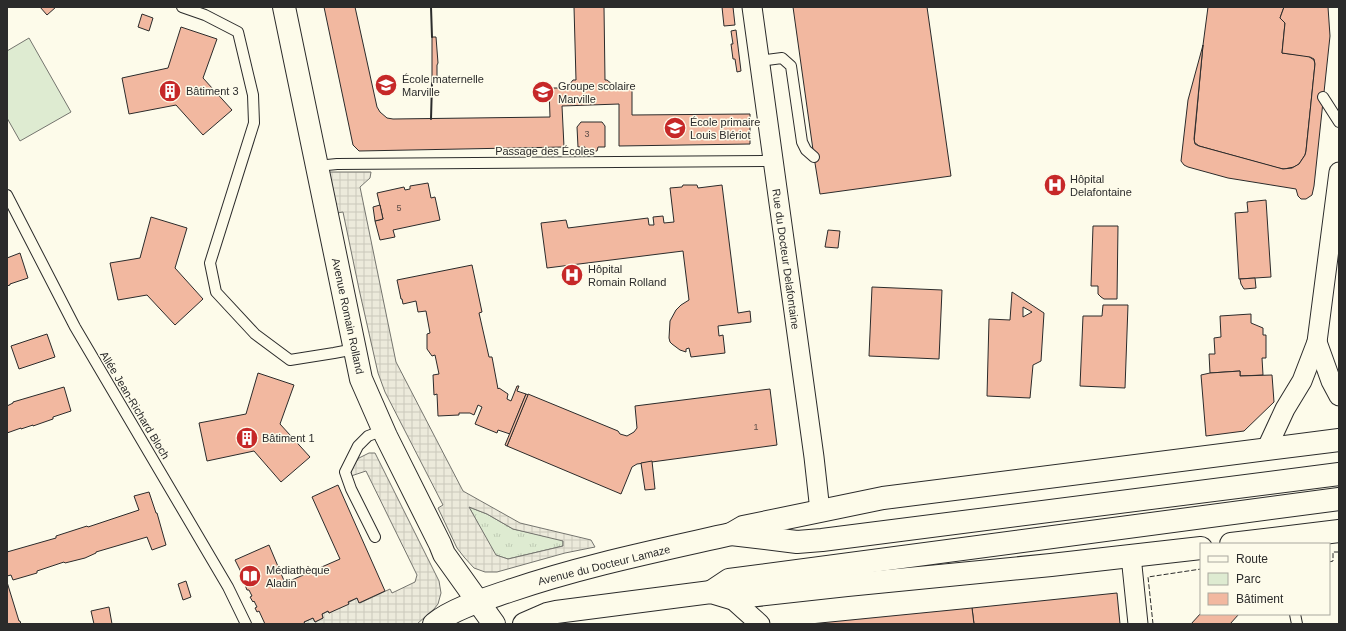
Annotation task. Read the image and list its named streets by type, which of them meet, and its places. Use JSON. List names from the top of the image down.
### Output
{
  "streets": {
    "main road": ["Avenue Romain Rolland", "Avenue du Docteur Lamaze"],
    "street": ["Rue du Docteur Delafontaine"],
    "lane": ["Passage des Écoles", "Allée Jean-Richard Bloch"]
  },
  "crossings": [
    ["Passage des Écoles", "Rue du Docteur Delafontaine"],
    ["Passage des Écoles", "Avenue Romain Rolland"],
    ["Avenue Romain Rolland", "Avenue du Docteur Lamaze"]
  ],
  "places": {
    "school or university": ["École maternelle Marville", "Groupe scolaire Marville", "École primaire Louis Blériot"],
    "building": ["Bâtiment 3", "Bâtiment 1"],
    "hospital": ["Hôpital Delafontaine", "Hôpital Romain Rolland"],
    "library": ["Médiathèque Aladin"]
  },
  "house_numbers": ["3", "5", "1"],
  "legend": ["Route", "Parc", "Bâtiment"]
}
